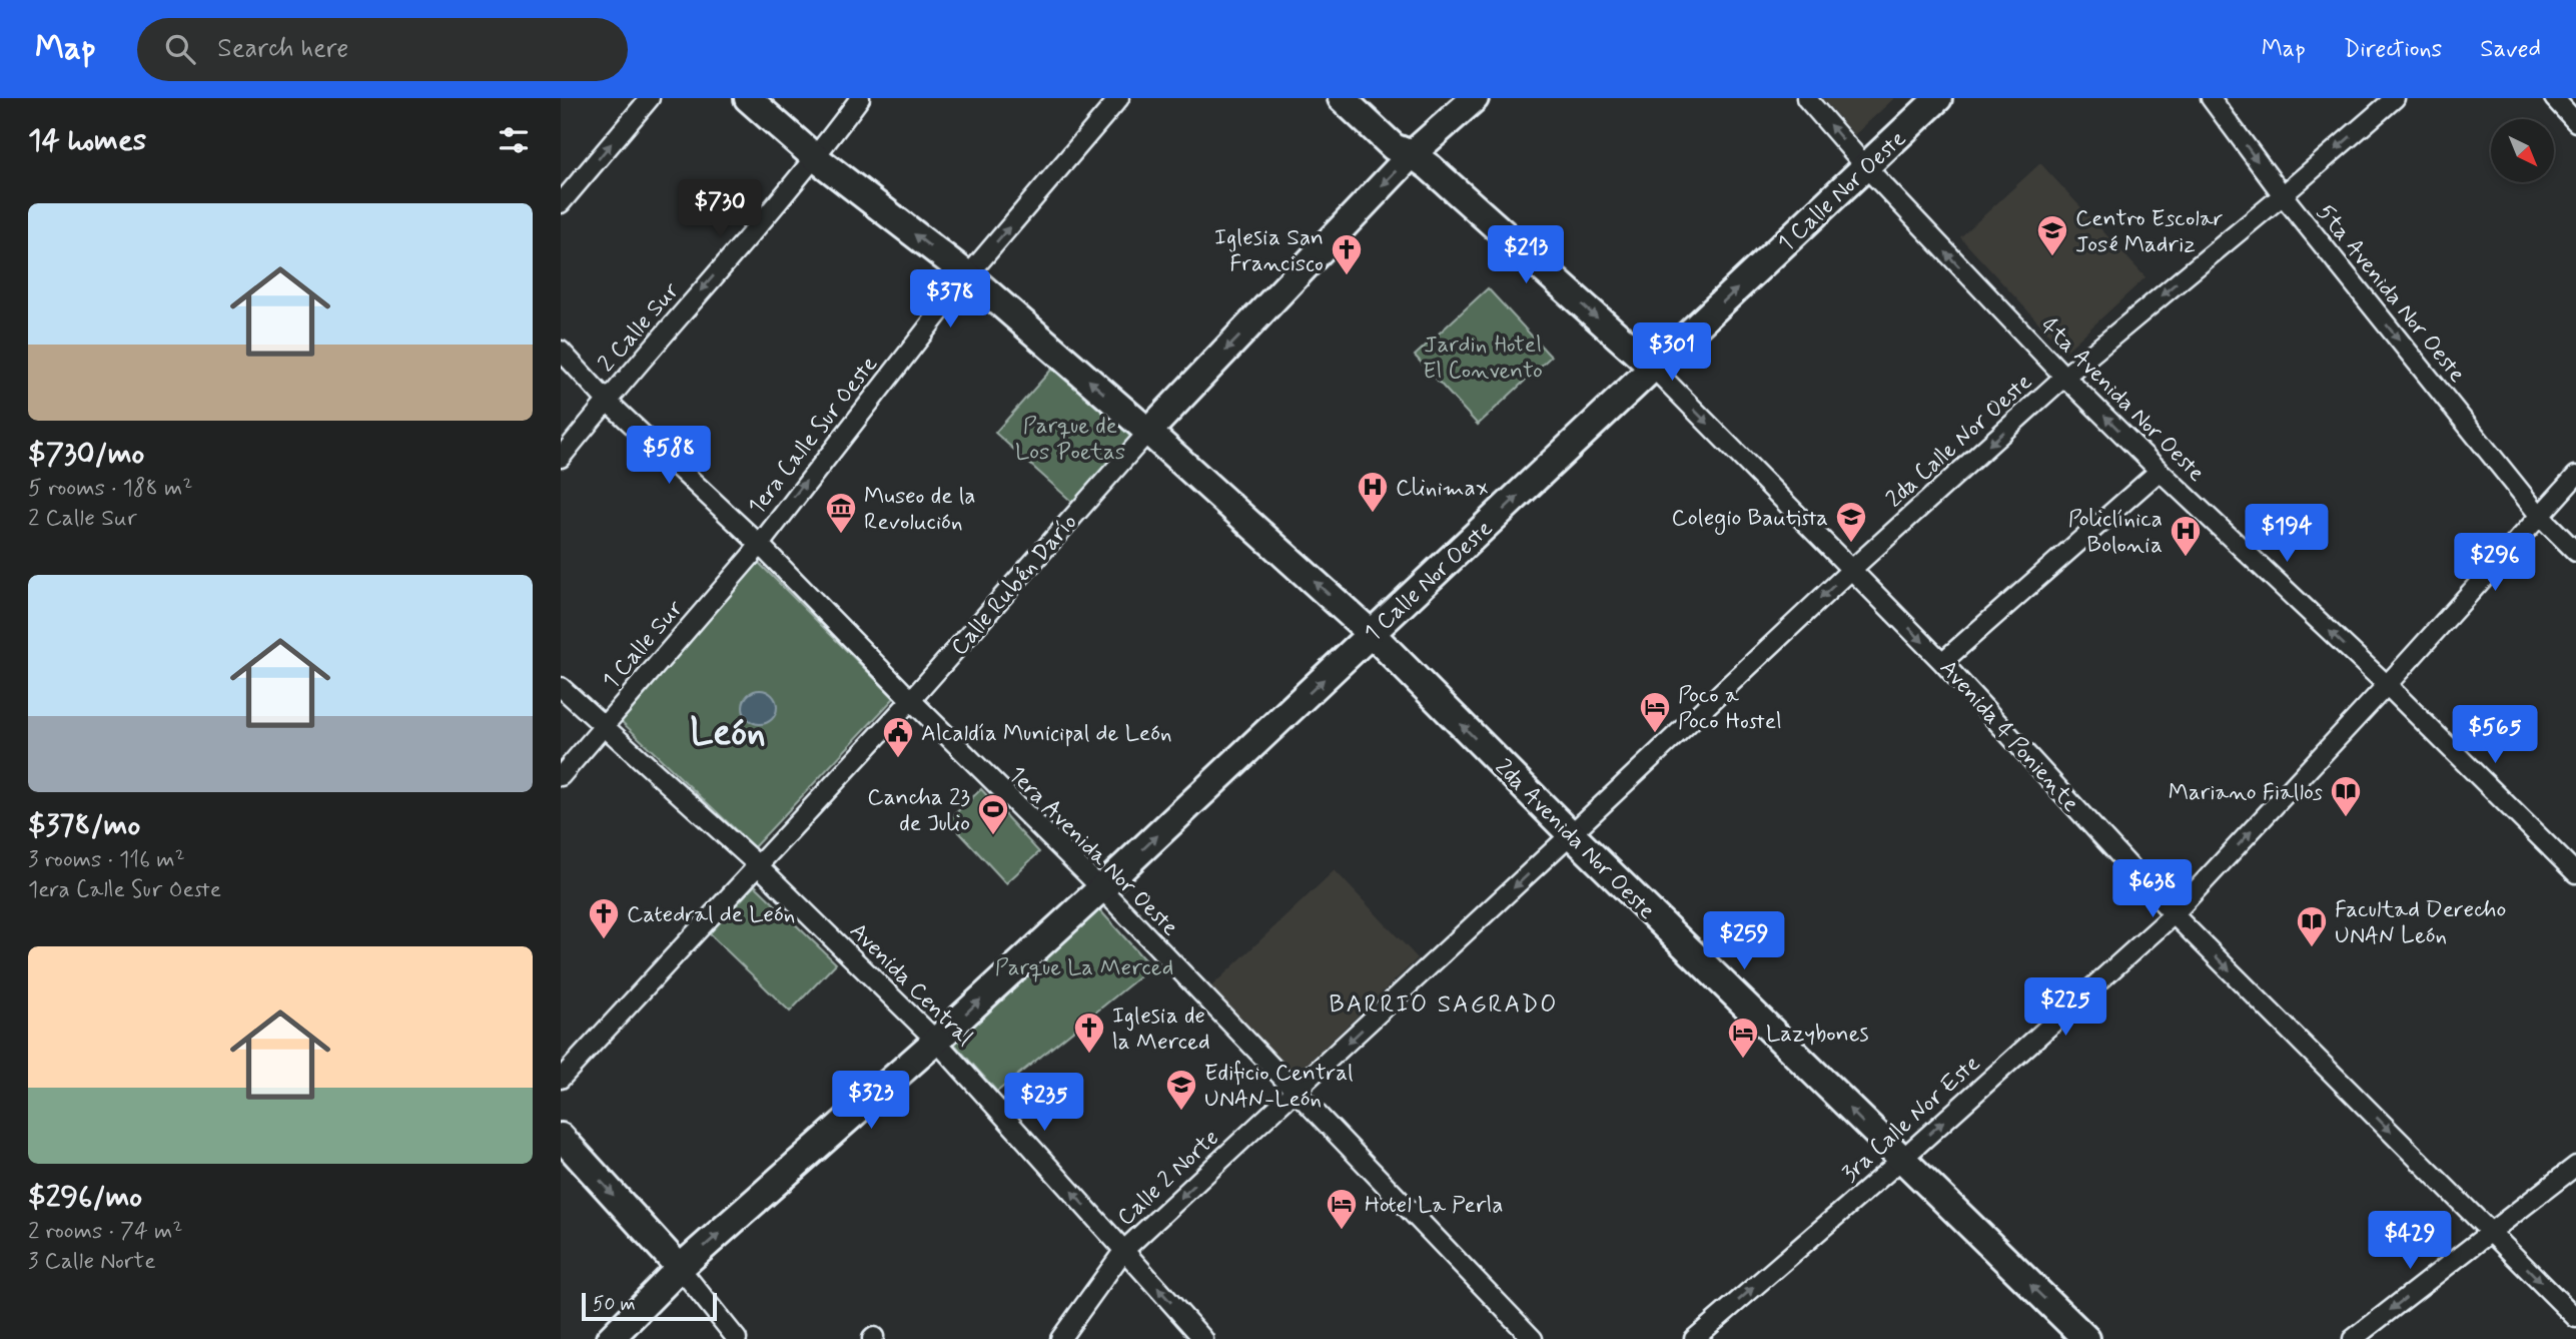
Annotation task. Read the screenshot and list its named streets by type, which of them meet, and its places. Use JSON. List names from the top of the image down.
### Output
{
  "streets": {
    "street": [
      "1 Calle Nor Oeste",
      "5ta Avenida Nor Oeste",
      "2 Calle Sur",
      "4ta Avenida Nor Oeste",
      "1era Calle Sur Oeste",
      "2da Calle Nor Oeste",
      "Calle Rubén Darío",
      "1 Calle Sur",
      "Avenida 4 Poniente",
      "2da Avenida Nor Oeste",
      "1era Avenida Nor Oeste",
      "Avenida Central",
      "3ra Calle Nor Este",
      "Calle 2 Norte"
    ]
  },
  "crossings": [
    ["1 Calle Nor Oeste", "4ta Avenida Nor Oeste"],
    ["1 Calle Nor Oeste", "Avenida 4 Poniente"],
    ["1 Calle Nor Oeste", "2da Avenida Nor Oeste"],
    ["1 Calle Nor Oeste", "1era Avenida Nor Oeste"],
    ["1 Calle Nor Oeste", "Avenida Central"],
    ["5ta Avenida Nor Oeste", "2da Calle Nor Oeste"],
    ["5ta Avenida Nor Oeste", "3ra Calle Nor Este"],
    ["2 Calle Sur", "2da Avenida Nor Oeste"],
    ["2 Calle Sur", "1era Avenida Nor Oeste"],
    ["4ta Avenida Nor Oeste", "2da Calle Nor Oeste"],
    ["4ta Avenida Nor Oeste", "3ra Calle Nor Este"],
    ["1era Calle Sur Oeste", "1 Calle Sur"],
    ["1era Calle Sur Oeste", "2da Avenida Nor Oeste"],
    ["1era Calle Sur Oeste", "1era Avenida Nor Oeste"],
    ["2da Calle Nor Oeste", "Avenida 4 Poniente"],
    ["2da Calle Nor Oeste", "2da Avenida Nor Oeste"],
    ["2da Calle Nor Oeste", "Calle 2 Norte"],
    ["Calle Rubén Darío", "Avenida 4 Poniente"],
    ["Calle Rubén Darío", "2da Avenida Nor Oeste"],
    ["Calle Rubén Darío", "1era Avenida Nor Oeste"],
    ["Calle Rubén Darío", "Avenida Central"],
    ["1 Calle Sur", "1era Avenida Nor Oeste"],
    ["1 Calle Sur", "Avenida Central"],
    ["Avenida 4 Poniente", "3ra Calle Nor Este"],
    ["2da Avenida Nor Oeste", "3ra Calle Nor Este"],
    ["2da Avenida Nor Oeste", "Calle 2 Norte"],
    ["1era Avenida Nor Oeste", "Calle 2 Norte"],
    ["Avenida Central", "Calle 2 Norte"]
  ],
  "one_way": [
    "1 Calle Nor Oeste",
    "5ta Avenida Nor Oeste",
    "2 Calle Sur",
    "4ta Avenida Nor Oeste",
    "1era Calle Sur Oeste",
    "2da Calle Nor Oeste",
    "Avenida 4 Poniente",
    "2da Avenida Nor Oeste",
    "Avenida Central",
    "3ra Calle Nor Este",
    "Calle 2 Norte"
  ],
  "districts": ["León", "BARRIO SAGRADO"],
  "parks": ["Jardin Hotel El Convento", "Parque de Los Poetas", "Parque La Merced"],
  "places": {
    "school or university": ["Centro Escolar José Madriz", "Colegio Bautista", "Edificio Central UNAN-León"],
    "church": ["Iglesia San Francisco", "Catedral de León", "Iglesia de la Merced"],
    "hospital": ["Clinimax", "Policlínica Bolonia"],
    "museum": ["Museo de la Revolución"],
    "hotel": ["Poco a Poco Hostel", "Lazybones", "Hotel La Perla"],
    "public building": ["Alcaldía Municipal de León"],
    "library": ["Mariano Fiallos", "Facultad Derecho UNAN León"],
    "sports": ["Cancha 23 de Julio"]
  },
  "scale_bar": "50 m",
  "north": "bottom right",
  "page": {
    "header": "Map",
    "search": "Search here",
    "nav": ["Map", "Directions", "Saved"],
    "heading": "14 homes",
    "price": [
      "$730",
      "$213",
      "$378",
      "$301",
      "$588",
      "$194",
      "$296",
      "$565",
      "$638",
      "$259",
      "$225",
      "$323",
      "$235",
      "$429"
    ],
    "list": [
      {
        "name": "$730/mo",
        "note": "5 rooms · 188 m² · 2 Calle Sur"
      },
      {
        "name": "$378/mo",
        "note": "3 rooms · 116 m² · 1era Calle Sur Oeste"
      },
      {
        "name": "$296/mo",
        "note": "2 rooms · 74 m² · 3 Calle Norte"
      }
    ],
    "scale": "50 m"
  }
}
